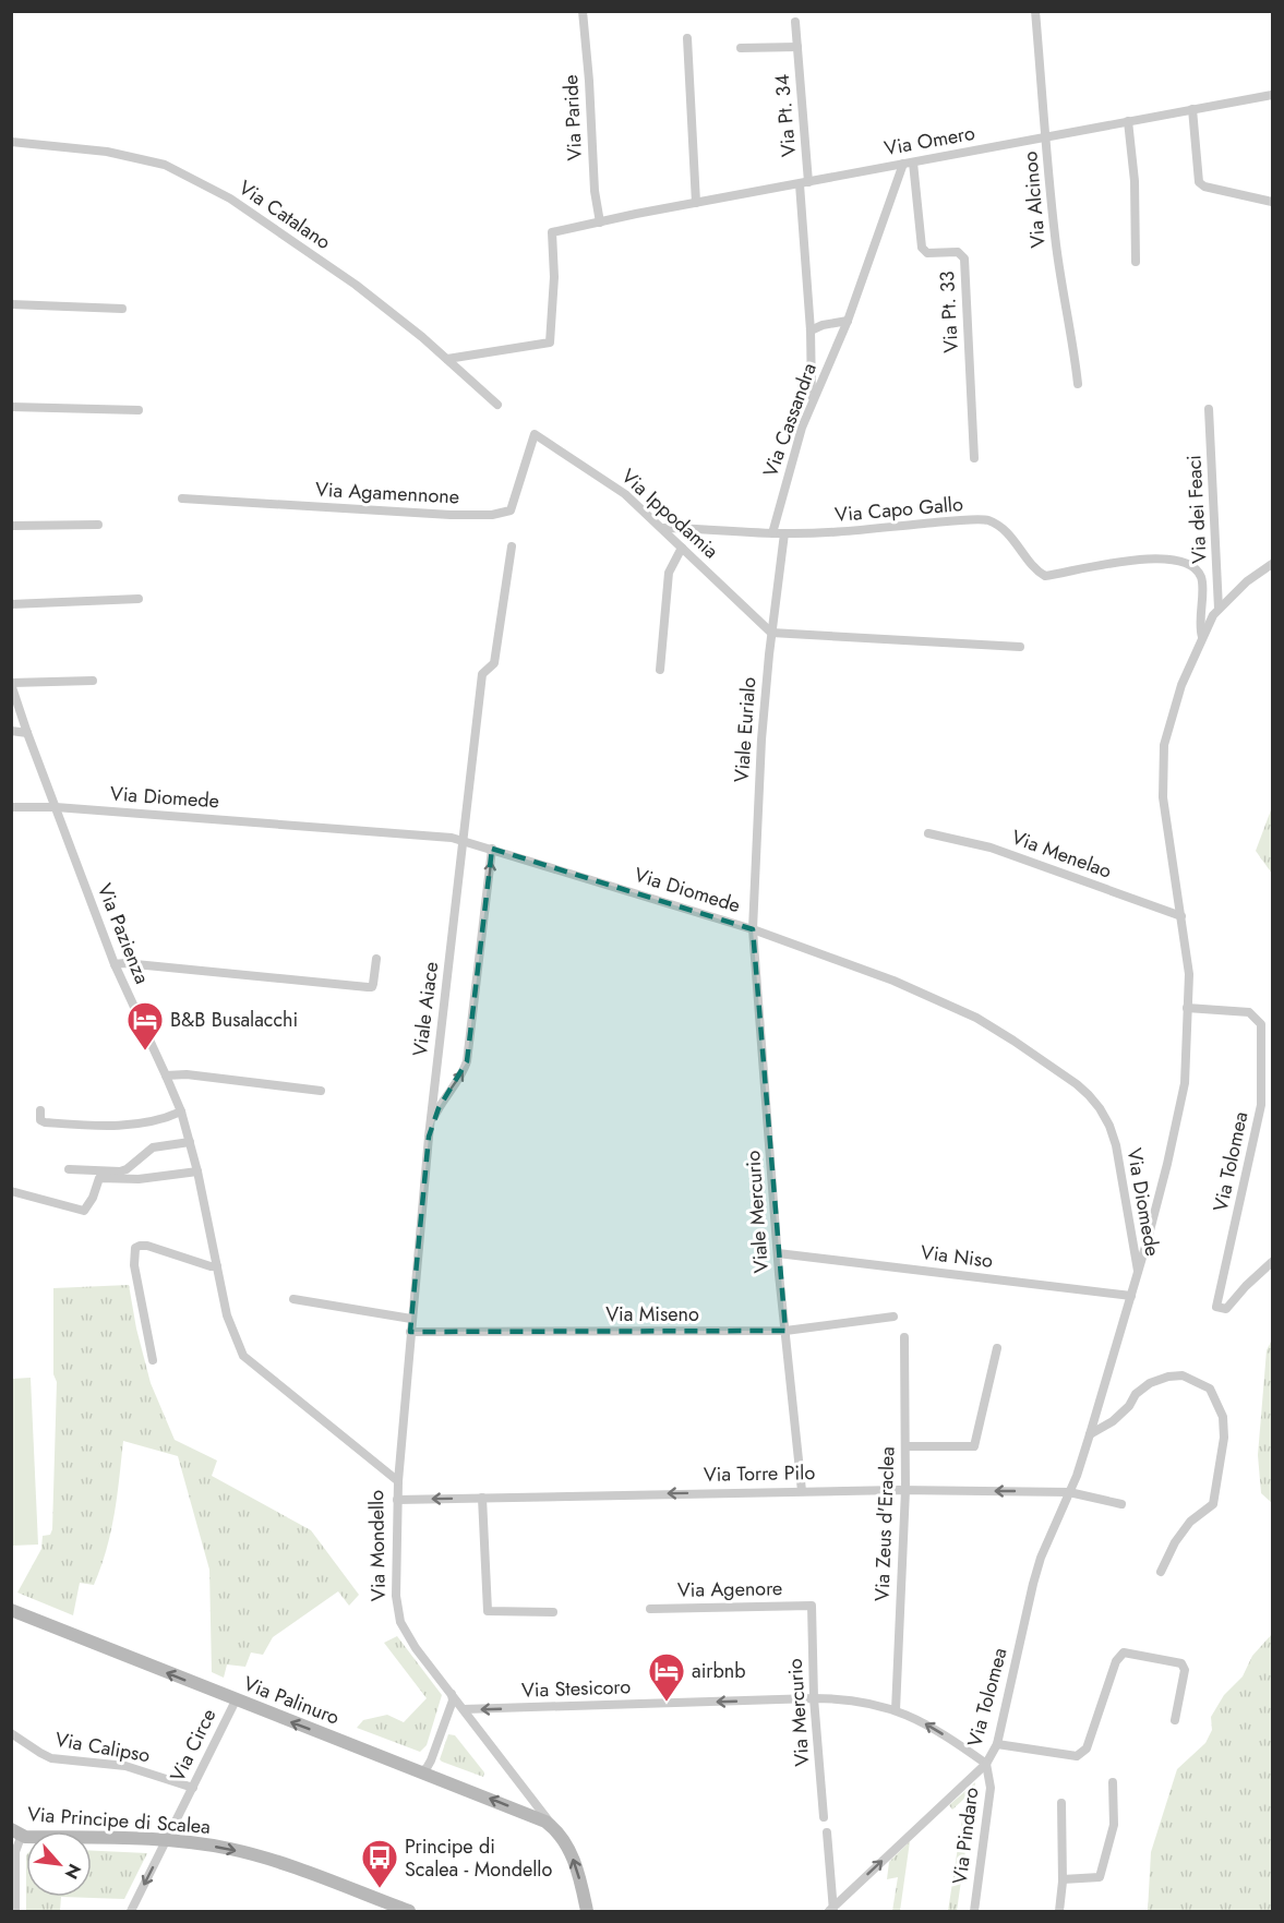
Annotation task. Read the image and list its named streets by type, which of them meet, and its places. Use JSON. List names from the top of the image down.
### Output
{
  "streets": {
    "main road": ["Via Mondello", "Via Palinuro", "Via Principe di Scalea"],
    "street": [
      "Via Pt. 34",
      "Via Paride",
      "Via Omero",
      "Via Alcinoo",
      "Via Catalano",
      "Via Pt. 33",
      "Via Cassandra",
      "Via Agamennone",
      "Via Capo Gallo",
      "Via dei Feaci",
      "Via Ippodamia",
      "Viale Eurialo",
      "Via Diomede",
      "Via Menelao",
      "Via Pazienza",
      "Viale Aiace",
      "Via Tolomea",
      "Viale Mercurio",
      "Via Niso",
      "Via Miseno",
      "Via Torre Pilo",
      "Via Zeus d'Eraclea",
      "Via Agenore",
      "Via Stesicoro",
      "Via Mercurio",
      "Via Circe",
      "Via Calipso",
      "Via Pindaro"
    ]
  },
  "crossings": [
    ["Via Pt. 34", "Via Omero"],
    ["Via Paride", "Via Omero"],
    ["Via Omero", "Via Alcinoo"],
    ["Via Omero", "Via Catalano"],
    ["Via Omero", "Via Pt. 33"],
    ["Via Cassandra", "Via Capo Gallo"],
    ["Via Agamennone", "Via Ippodamia"],
    ["Via Capo Gallo", "Via Ippodamia"],
    ["Via Capo Gallo", "Viale Eurialo"],
    ["Via Capo Gallo", "Via Tolomea"],
    ["Via dei Feaci", "Via Tolomea"],
    ["Via Ippodamia", "Viale Eurialo"],
    ["Viale Eurialo", "Via Diomede"],
    ["Viale Eurialo", "Viale Mercurio"],
    ["Via Diomede", "Via Pazienza"],
    ["Via Diomede", "Viale Aiace"],
    ["Via Diomede", "Via Tolomea"],
    ["Via Diomede", "Viale Mercurio"],
    ["Via Menelao", "Via Tolomea"],
    ["Via Pazienza", "Via Mondello"],
    ["Viale Aiace", "Via Miseno"],
    ["Viale Aiace", "Via Mondello"],
    ["Via Tolomea", "Via Niso"],
    ["Via Tolomea", "Via Torre Pilo"],
    ["Via Tolomea", "Via Stesicoro"],
    ["Via Tolomea", "Via Pindaro"],
    ["Viale Mercurio", "Via Niso"],
    ["Viale Mercurio", "Via Miseno"],
    ["Viale Mercurio", "Via Torre Pilo"],
    ["Via Torre Pilo", "Via Zeus d'Eraclea"],
    ["Via Torre Pilo", "Via Mondello"],
    ["Via Zeus d'Eraclea", "Via Stesicoro"],
    ["Via Mondello", "Via Stesicoro"],
    ["Via Mondello", "Via Palinuro"],
    ["Via Agenore", "Via Mercurio"],
    ["Via Stesicoro", "Via Mercurio"],
    ["Via Stesicoro", "Via Pindaro"],
    ["Via Palinuro", "Via Circe"],
    ["Via Circe", "Via Calipso"],
    ["Via Circe", "Via Principe di Scalea"]
  ],
  "one_way": [
    "Via Torre Pilo",
    "Via Stesicoro",
    "Via Palinuro",
    "Via Principe di Scalea"
  ],
  "places": {
    "hotel": ["B&B Busalacchi", "airbnb"],
    "bus stop": ["Principe di Scalea - Mondello"]
  },
  "north": "bottom right"
}
